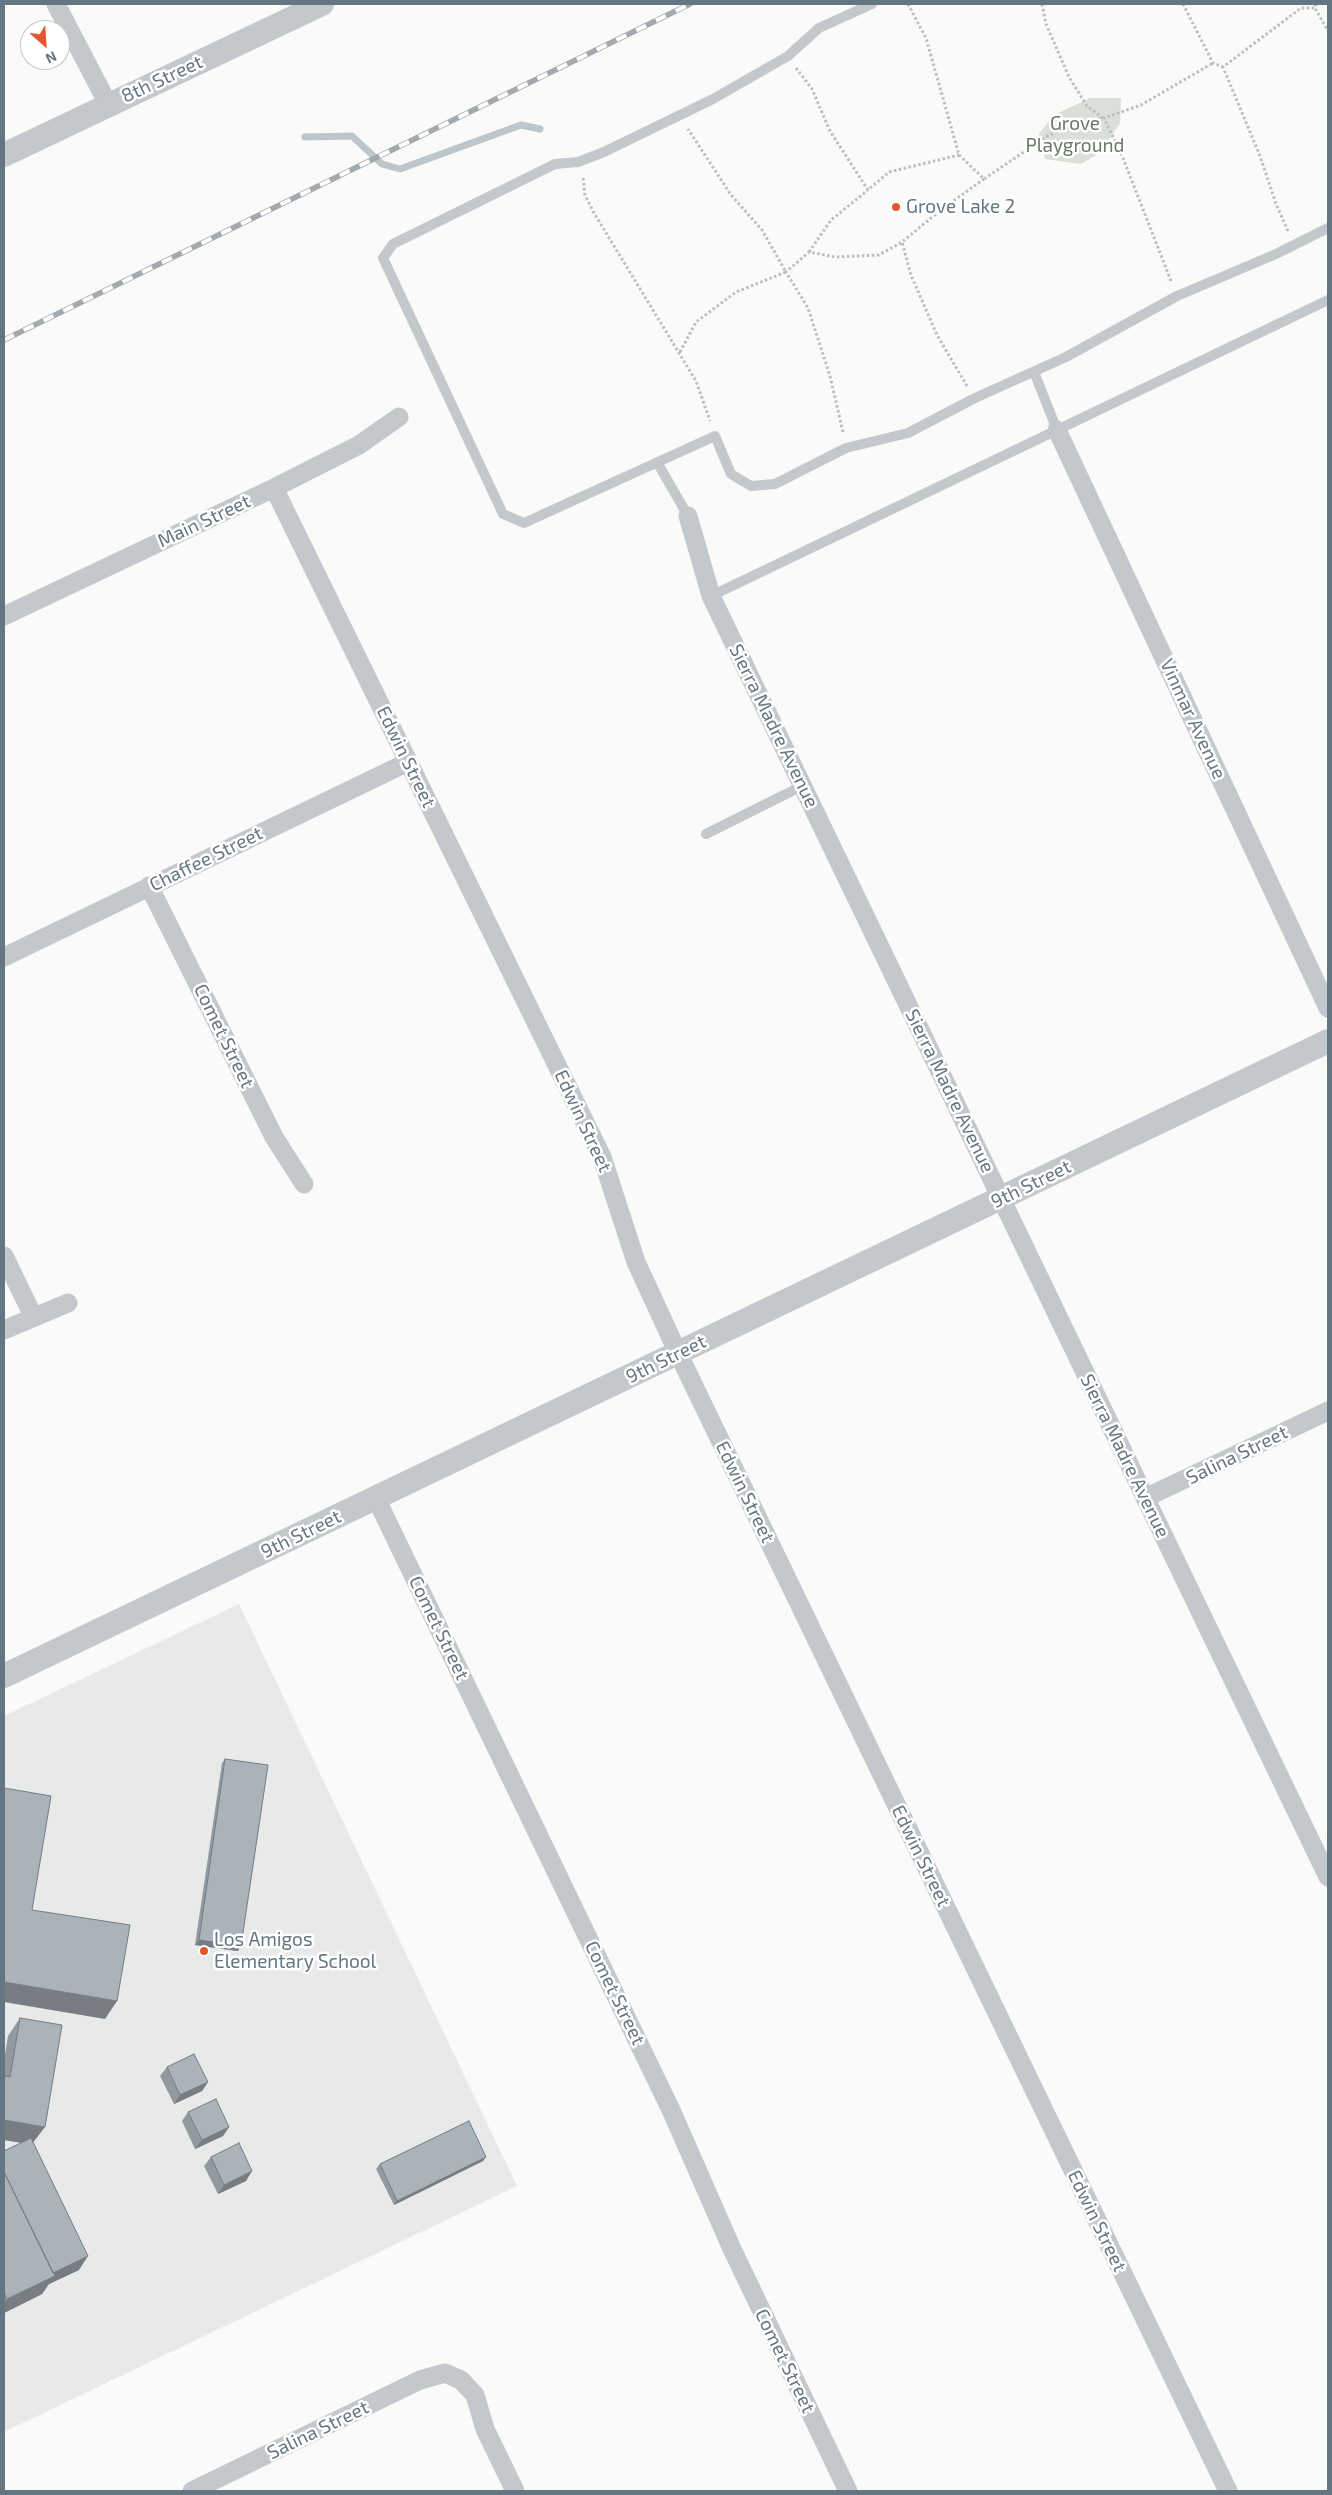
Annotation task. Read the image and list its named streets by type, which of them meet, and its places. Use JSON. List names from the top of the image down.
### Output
{
  "streets": {
    "street": [
      "8th Street",
      "Main Street",
      "Vinmar Avenue",
      "Sierra Madre Avenue",
      "Edwin Street",
      "Chaffee Street",
      "Comet Street",
      "9th Street",
      "Salina Street"
    ]
  },
  "crossings": [
    ["Main Street", "Edwin Street"],
    ["Sierra Madre Avenue", "9th Street"],
    ["Sierra Madre Avenue", "Salina Street"],
    ["Edwin Street", "Chaffee Street"],
    ["Edwin Street", "9th Street"],
    ["Chaffee Street", "Comet Street"],
    ["Comet Street", "9th Street"]
  ],
  "parks": ["Grove Playground"],
  "places": ["Grove Lake 2", "Los Amigos Elementary School"],
  "north": "bottom right"
}
